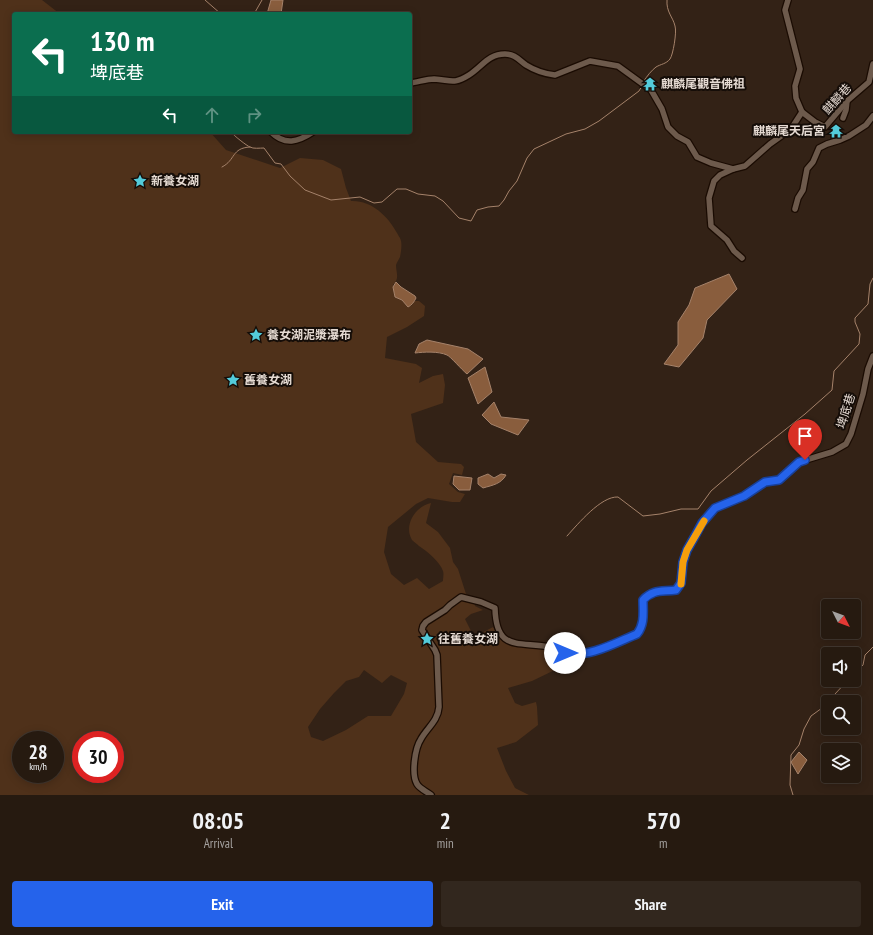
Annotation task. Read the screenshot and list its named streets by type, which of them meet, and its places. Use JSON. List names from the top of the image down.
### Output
{
  "streets": {
    "street": ["麒麟巷", "埤底巷"]
  },
  "places": {
    "temple": ["麒麟尾觀音佛祖", "麒麟尾天后宮"],
    "place": [
      "新養女湖",
      "養女湖泥漿瀑布",
      "舊養女湖",
      "往舊養女湖"
    ]
  },
  "north": "bottom right",
  "page": {
    "turn": ["130 m", "埤底巷"],
    "speed": "28 km/h",
    "limit": "30",
    "eta": [
      "08:05",
      "Arrival",
      "2",
      "min",
      "570",
      "m"
    ],
    "buttons": ["Exit", "Share"]
  }
}
